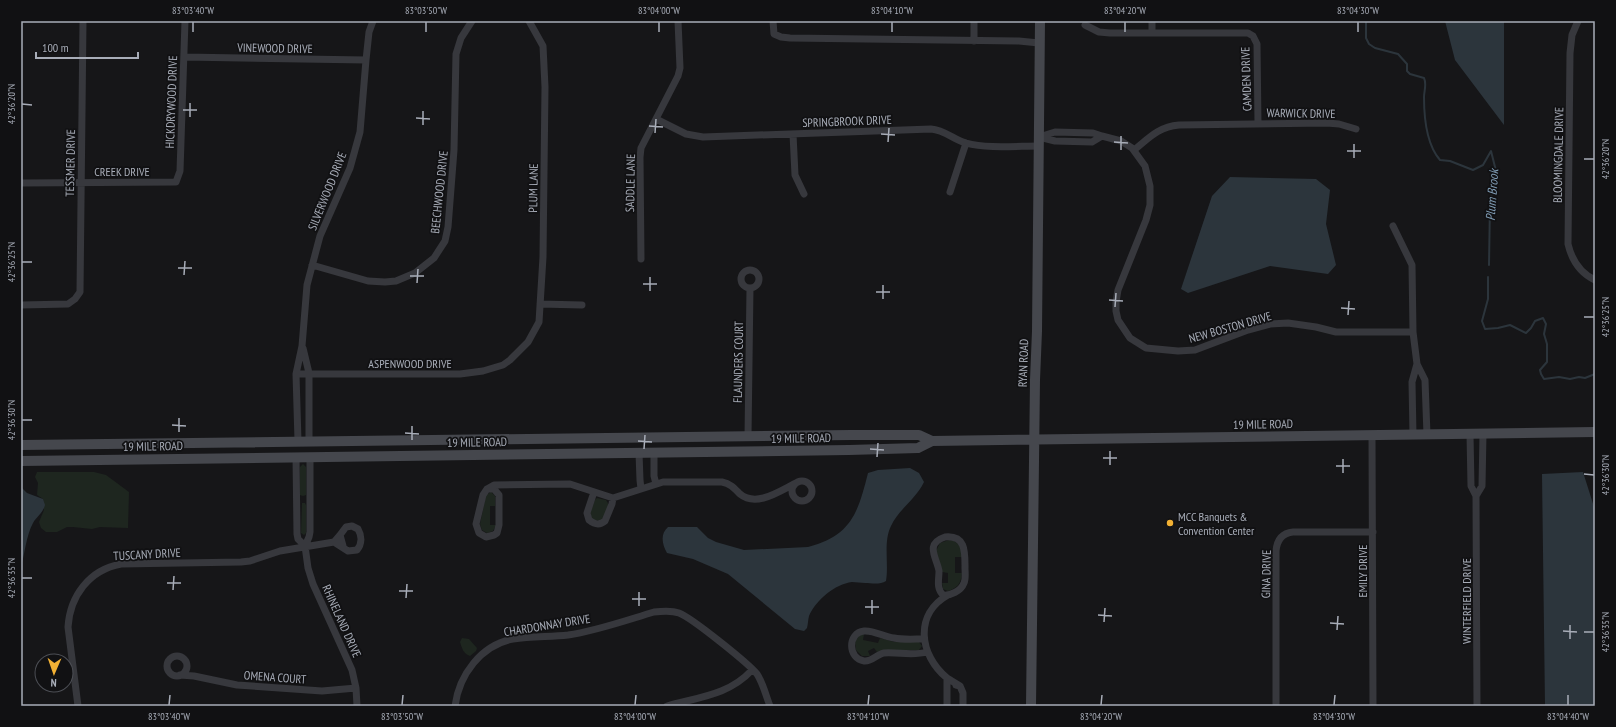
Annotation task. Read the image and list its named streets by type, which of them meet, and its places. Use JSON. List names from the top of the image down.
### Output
{
  "streets": {
    "main road": ["RYAN ROAD", "19 MILE ROAD"],
    "street": [
      "VINEWOOD DRIVE",
      "CAMDEN DRIVE",
      "HICKDRYWOOD DRIVE",
      "WARWICK DRIVE",
      "SPRINGBROOK DRIVE",
      "BLOOMINGDALE DRIVE",
      "TESSMER DRIVE",
      "CREEK DRIVE",
      "SADDLE LANE",
      "PLUM LANE",
      "SILVERWOOD DRIVE",
      "BEECHWOOD DRIVE",
      "NEW BOSTON DRIVE",
      "FLAUNDERS COURT",
      "ASPENWOOD DRIVE",
      "TUSCANY DRIVE",
      "EMILY DRIVE",
      "GINA DRIVE",
      "WINTERFIELD DRIVE",
      "RHINELAND DRIVE",
      "CHARDONNAY DRIVE",
      "OMENA COURT"
    ]
  },
  "crossings": [
    ["VINEWOOD DRIVE", "HICKDRYWOOD DRIVE"],
    ["VINEWOOD DRIVE", "SILVERWOOD DRIVE"],
    ["CAMDEN DRIVE", "WARWICK DRIVE"],
    ["HICKDRYWOOD DRIVE", "CREEK DRIVE"],
    ["WARWICK DRIVE", "SPRINGBROOK DRIVE"],
    ["WARWICK DRIVE", "NEW BOSTON DRIVE"],
    ["SPRINGBROOK DRIVE", "SADDLE LANE"],
    ["SPRINGBROOK DRIVE", "NEW BOSTON DRIVE"],
    ["SPRINGBROOK DRIVE", "RYAN ROAD"],
    ["TESSMER DRIVE", "CREEK DRIVE"],
    ["PLUM LANE", "ASPENWOOD DRIVE"],
    ["SILVERWOOD DRIVE", "BEECHWOOD DRIVE"],
    ["SILVERWOOD DRIVE", "ASPENWOOD DRIVE"],
    ["SILVERWOOD DRIVE", "19 MILE ROAD"],
    ["FLAUNDERS COURT", "19 MILE ROAD"],
    ["RYAN ROAD", "19 MILE ROAD"],
    ["19 MILE ROAD", "EMILY DRIVE"],
    ["19 MILE ROAD", "WINTERFIELD DRIVE"],
    ["19 MILE ROAD", "RHINELAND DRIVE"],
    ["TUSCANY DRIVE", "RHINELAND DRIVE"],
    ["EMILY DRIVE", "GINA DRIVE"],
    ["RHINELAND DRIVE", "OMENA COURT"]
  ],
  "water": ["Plum Brook"],
  "places": ["MCC Banquets & Convention Center"],
  "scale_bar": "100 m",
  "north": "bottom",
  "coordinates": [
    "83°03'40\"W",
    "83°03'50\"W",
    "83°04'00\"W",
    "83°04'10\"W",
    "83°04'20\"W",
    "83°04'30\"W",
    "42°36'20\"N",
    "42°36'25\"N",
    "42°36'30\"N",
    "42°36'35\"N",
    "83°04'40\"W"
  ]
}
